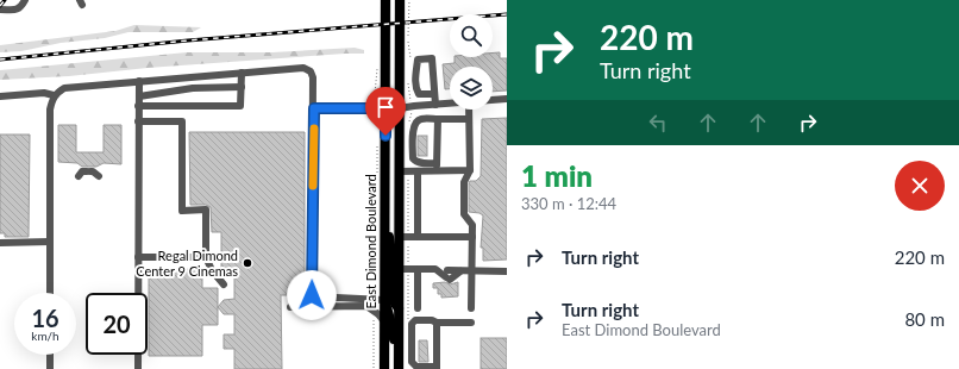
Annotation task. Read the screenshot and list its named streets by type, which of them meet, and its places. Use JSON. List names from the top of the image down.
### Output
{
  "streets": {
    "main road": ["East Dimond Boulevard"]
  },
  "places": ["Regal Dimond Center 9 Cinemas"],
  "page": {
    "turn": ["220 m", "Turn right"],
    "heading": ["1 min", "330 m · 12:44"],
    "list": [
      {
        "name": "Turn right",
        "value": "220 m"
      },
      {
        "name": "Turn right",
        "note": "East Dimond Boulevard",
        "value": "80 m"
      }
    ],
    "speed": "16 km/h",
    "limit": "20"
  }
}
